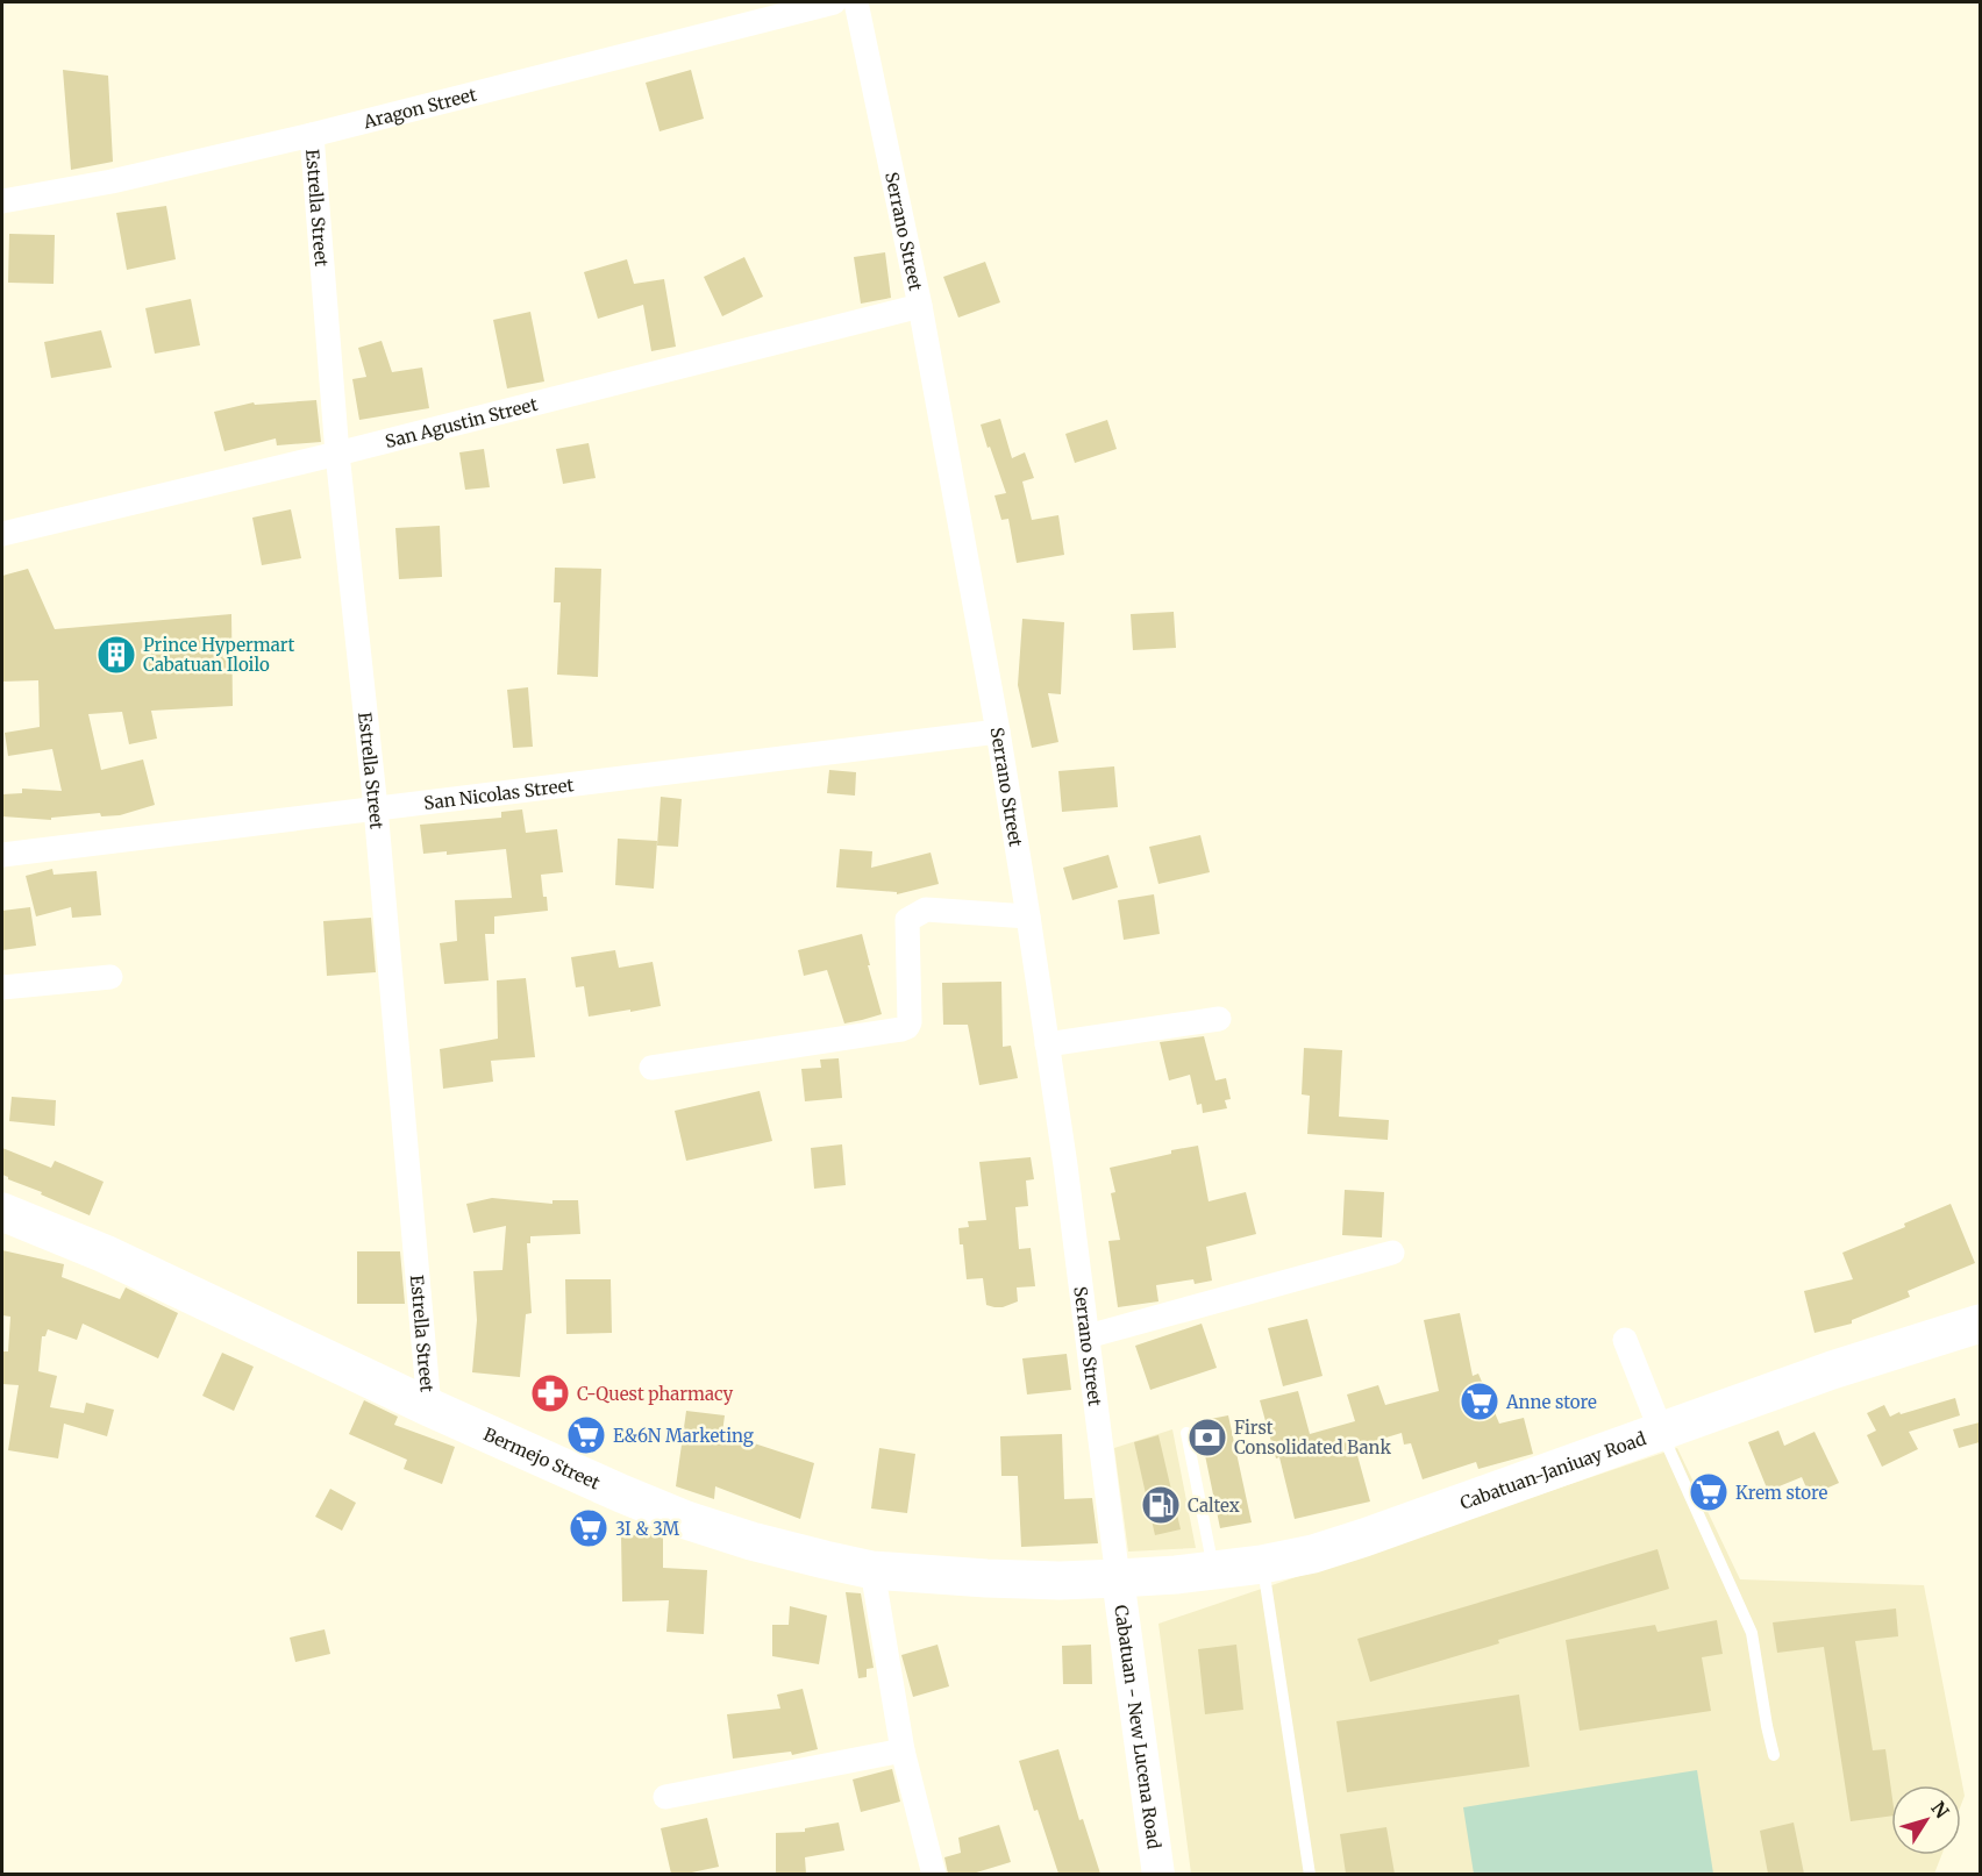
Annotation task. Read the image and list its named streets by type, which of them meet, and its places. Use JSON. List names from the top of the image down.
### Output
{
  "streets": {
    "main road": ["Bermejo Street", "Cabatuan-Janiuay Road", "Cabatuan - New Lucena Road"],
    "street": [
      "Aragon Street",
      "Estrella Street",
      "Serrano Street",
      "San Agustin Street",
      "San Nicolas Street"
    ]
  },
  "crossings": [
    ["Aragon Street", "Estrella Street"],
    ["Estrella Street", "San Agustin Street"],
    ["Estrella Street", "San Nicolas Street"],
    ["Estrella Street", "Bermejo Street"],
    ["Serrano Street", "San Agustin Street"],
    ["Serrano Street", "San Nicolas Street"],
    ["Serrano Street", "Bermejo Street"],
    ["Serrano Street", "Cabatuan-Janiuay Road"],
    ["Serrano Street", "Cabatuan - New Lucena Road"],
    ["Bermejo Street", "Cabatuan-Janiuay Road"],
    ["Bermejo Street", "Cabatuan - New Lucena Road"],
    ["Cabatuan-Janiuay Road", "Cabatuan - New Lucena Road"]
  ],
  "places": {
    "building": ["Prince Hypermart Cabatuan Iloilo"],
    "pharmacy": ["C-Quest pharmacy"],
    "supermarket": [
      "Anne store",
      "E&6N Marketing",
      "Krem store",
      "3I & 3M"
    ],
    "bank": ["First Consolidated Bank"],
    "fuel station": ["Caltex"]
  },
  "north": "top right"
}
